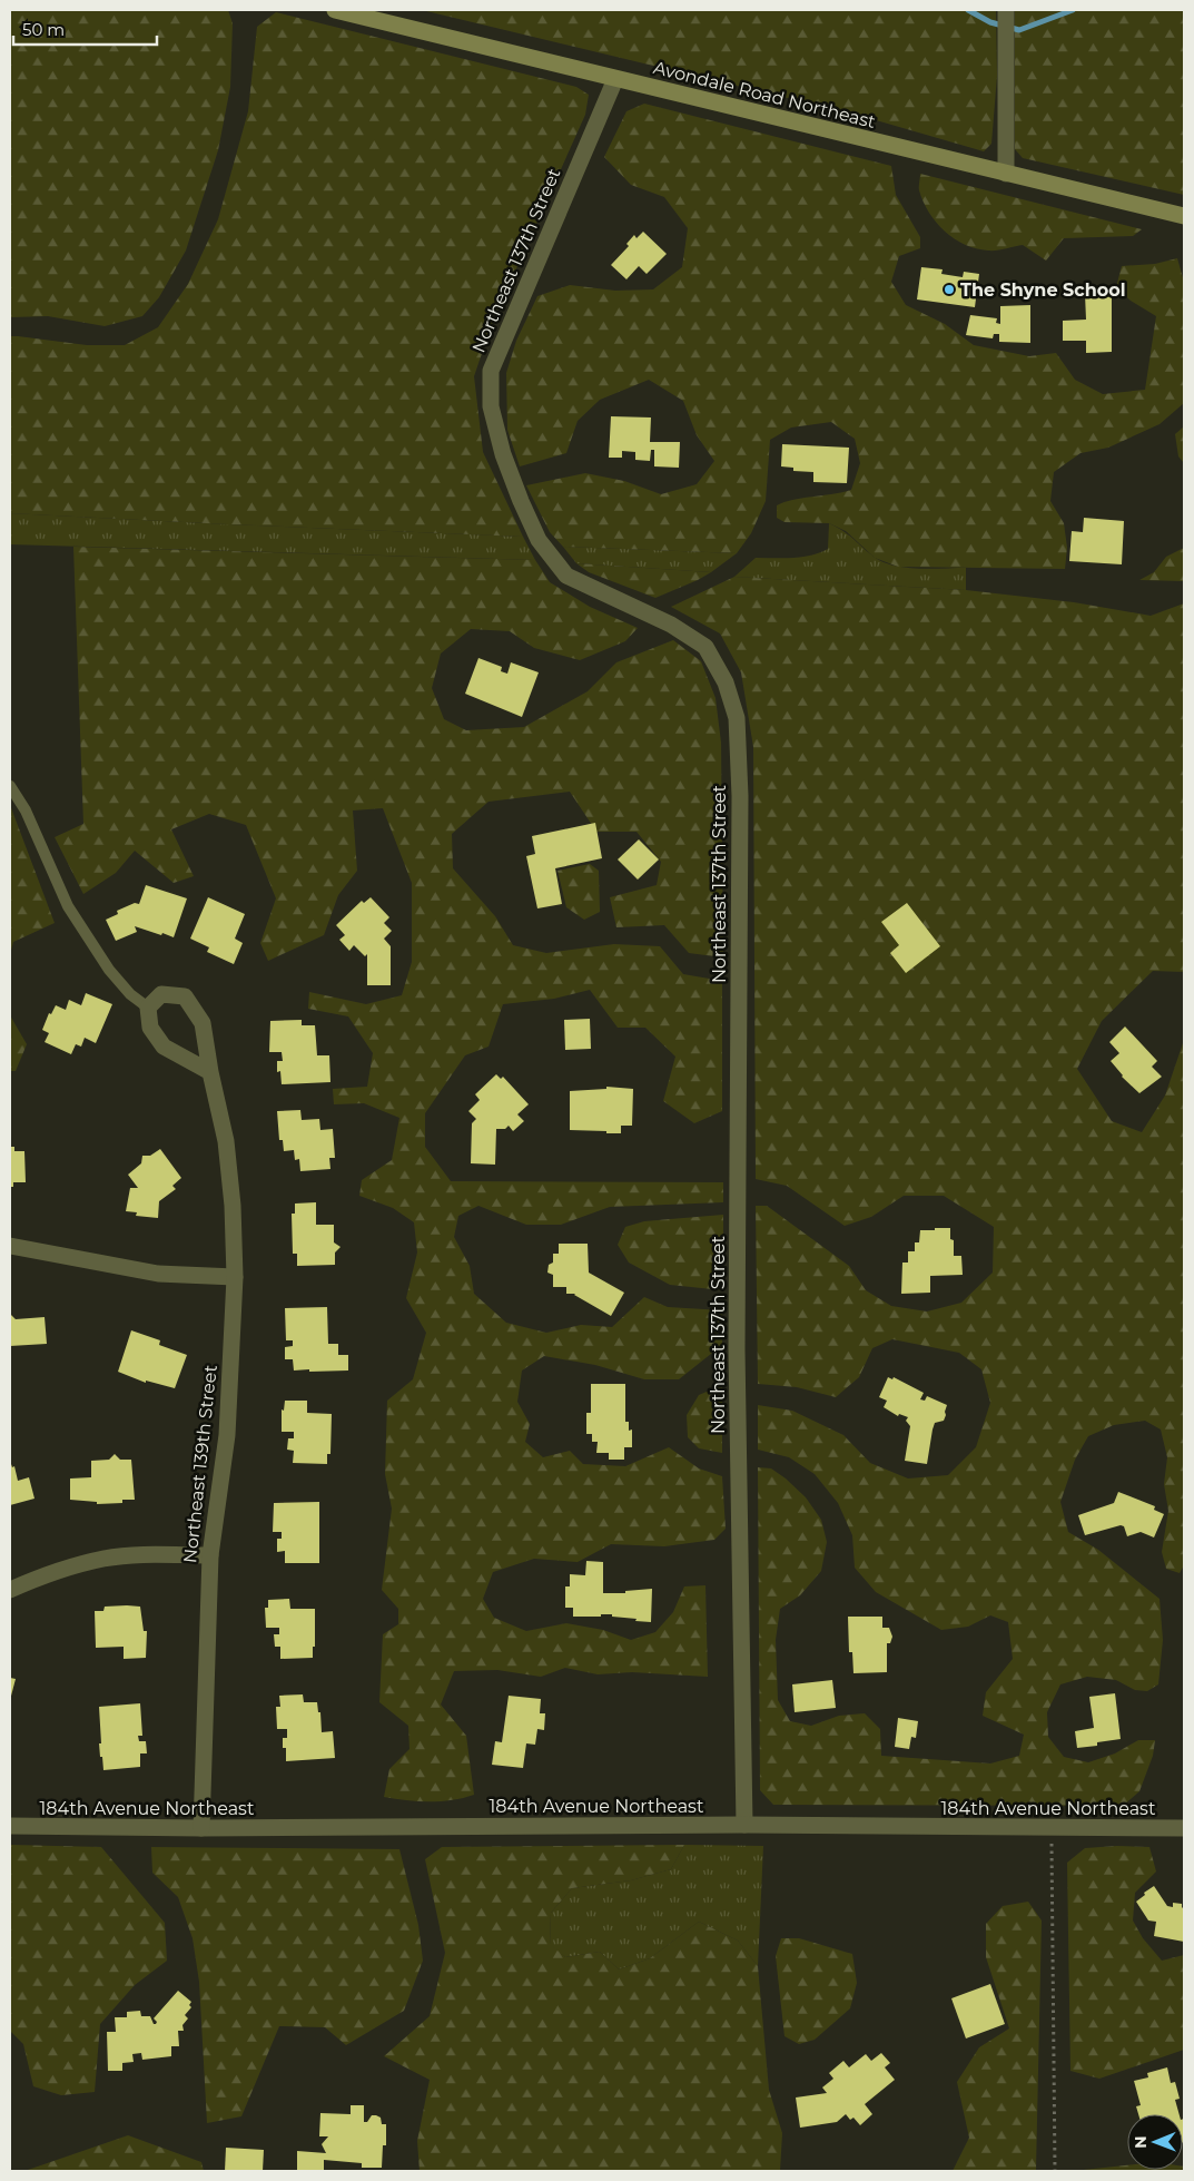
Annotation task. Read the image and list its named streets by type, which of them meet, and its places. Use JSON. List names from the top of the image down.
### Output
{
  "streets": {
    "main road": ["Avondale Road Northeast"],
    "street": ["Northeast 137th Street", "Northeast 139th Street", "184th Avenue Northeast"]
  },
  "crossings": [
    ["Avondale Road Northeast", "Northeast 137th Street"],
    ["Northeast 137th Street", "184th Avenue Northeast"],
    ["Northeast 139th Street", "184th Avenue Northeast"]
  ],
  "places": ["The Shyne School"],
  "scale_bar": "50 m",
  "north": "left"
}
